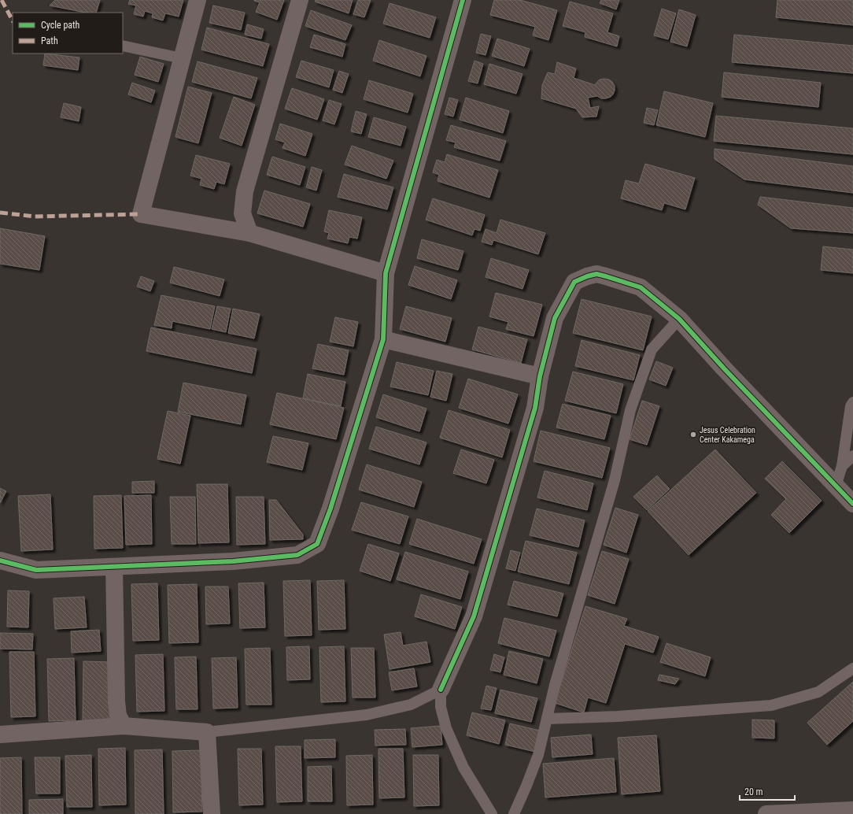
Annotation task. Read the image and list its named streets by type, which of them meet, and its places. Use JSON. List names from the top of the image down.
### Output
{
  "places": ["Jesus Celebration Center Kakamega"],
  "legend": ["Cycle path", "Path"],
  "scale_bar": "20 m"
}
